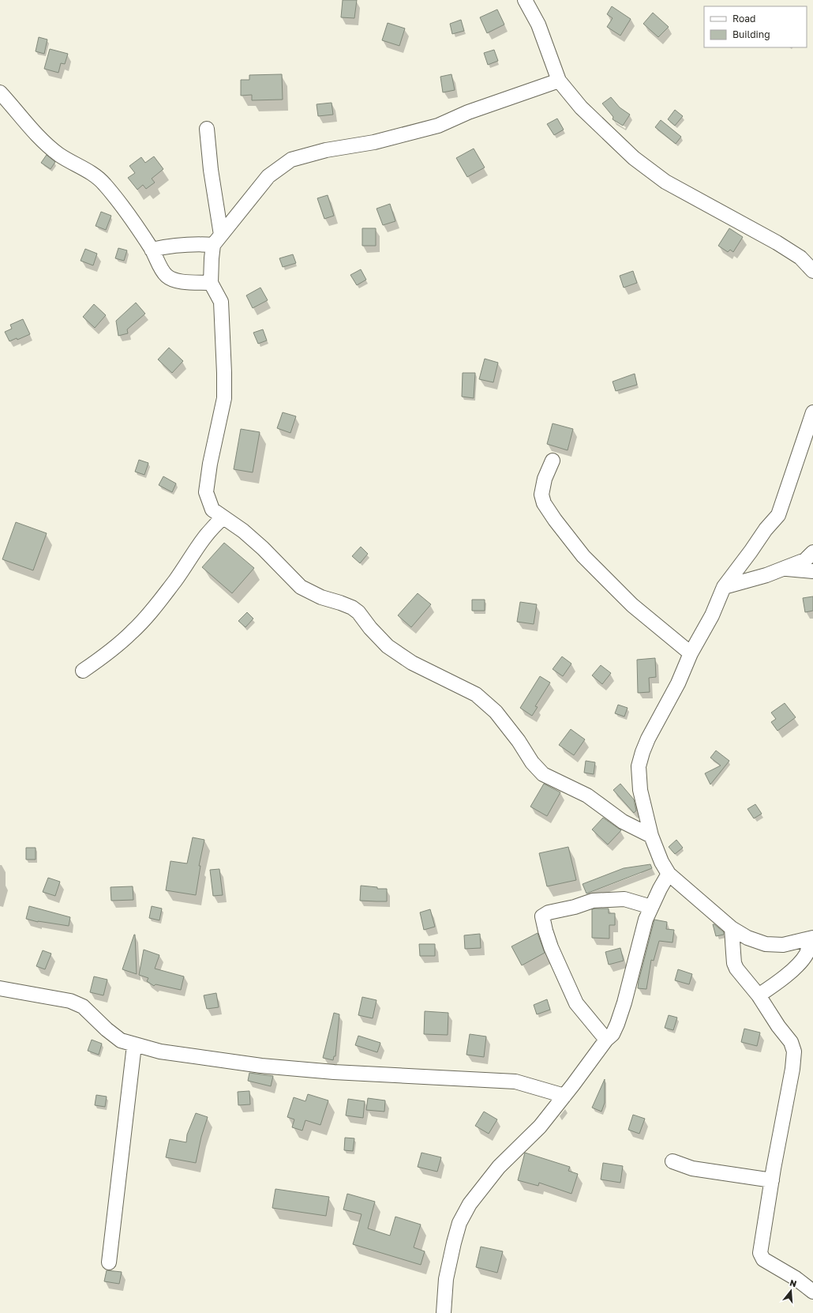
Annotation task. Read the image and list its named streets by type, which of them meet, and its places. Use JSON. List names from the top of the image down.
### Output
{
  "legend": ["Road", "Building"],
  "north": "top"
}
